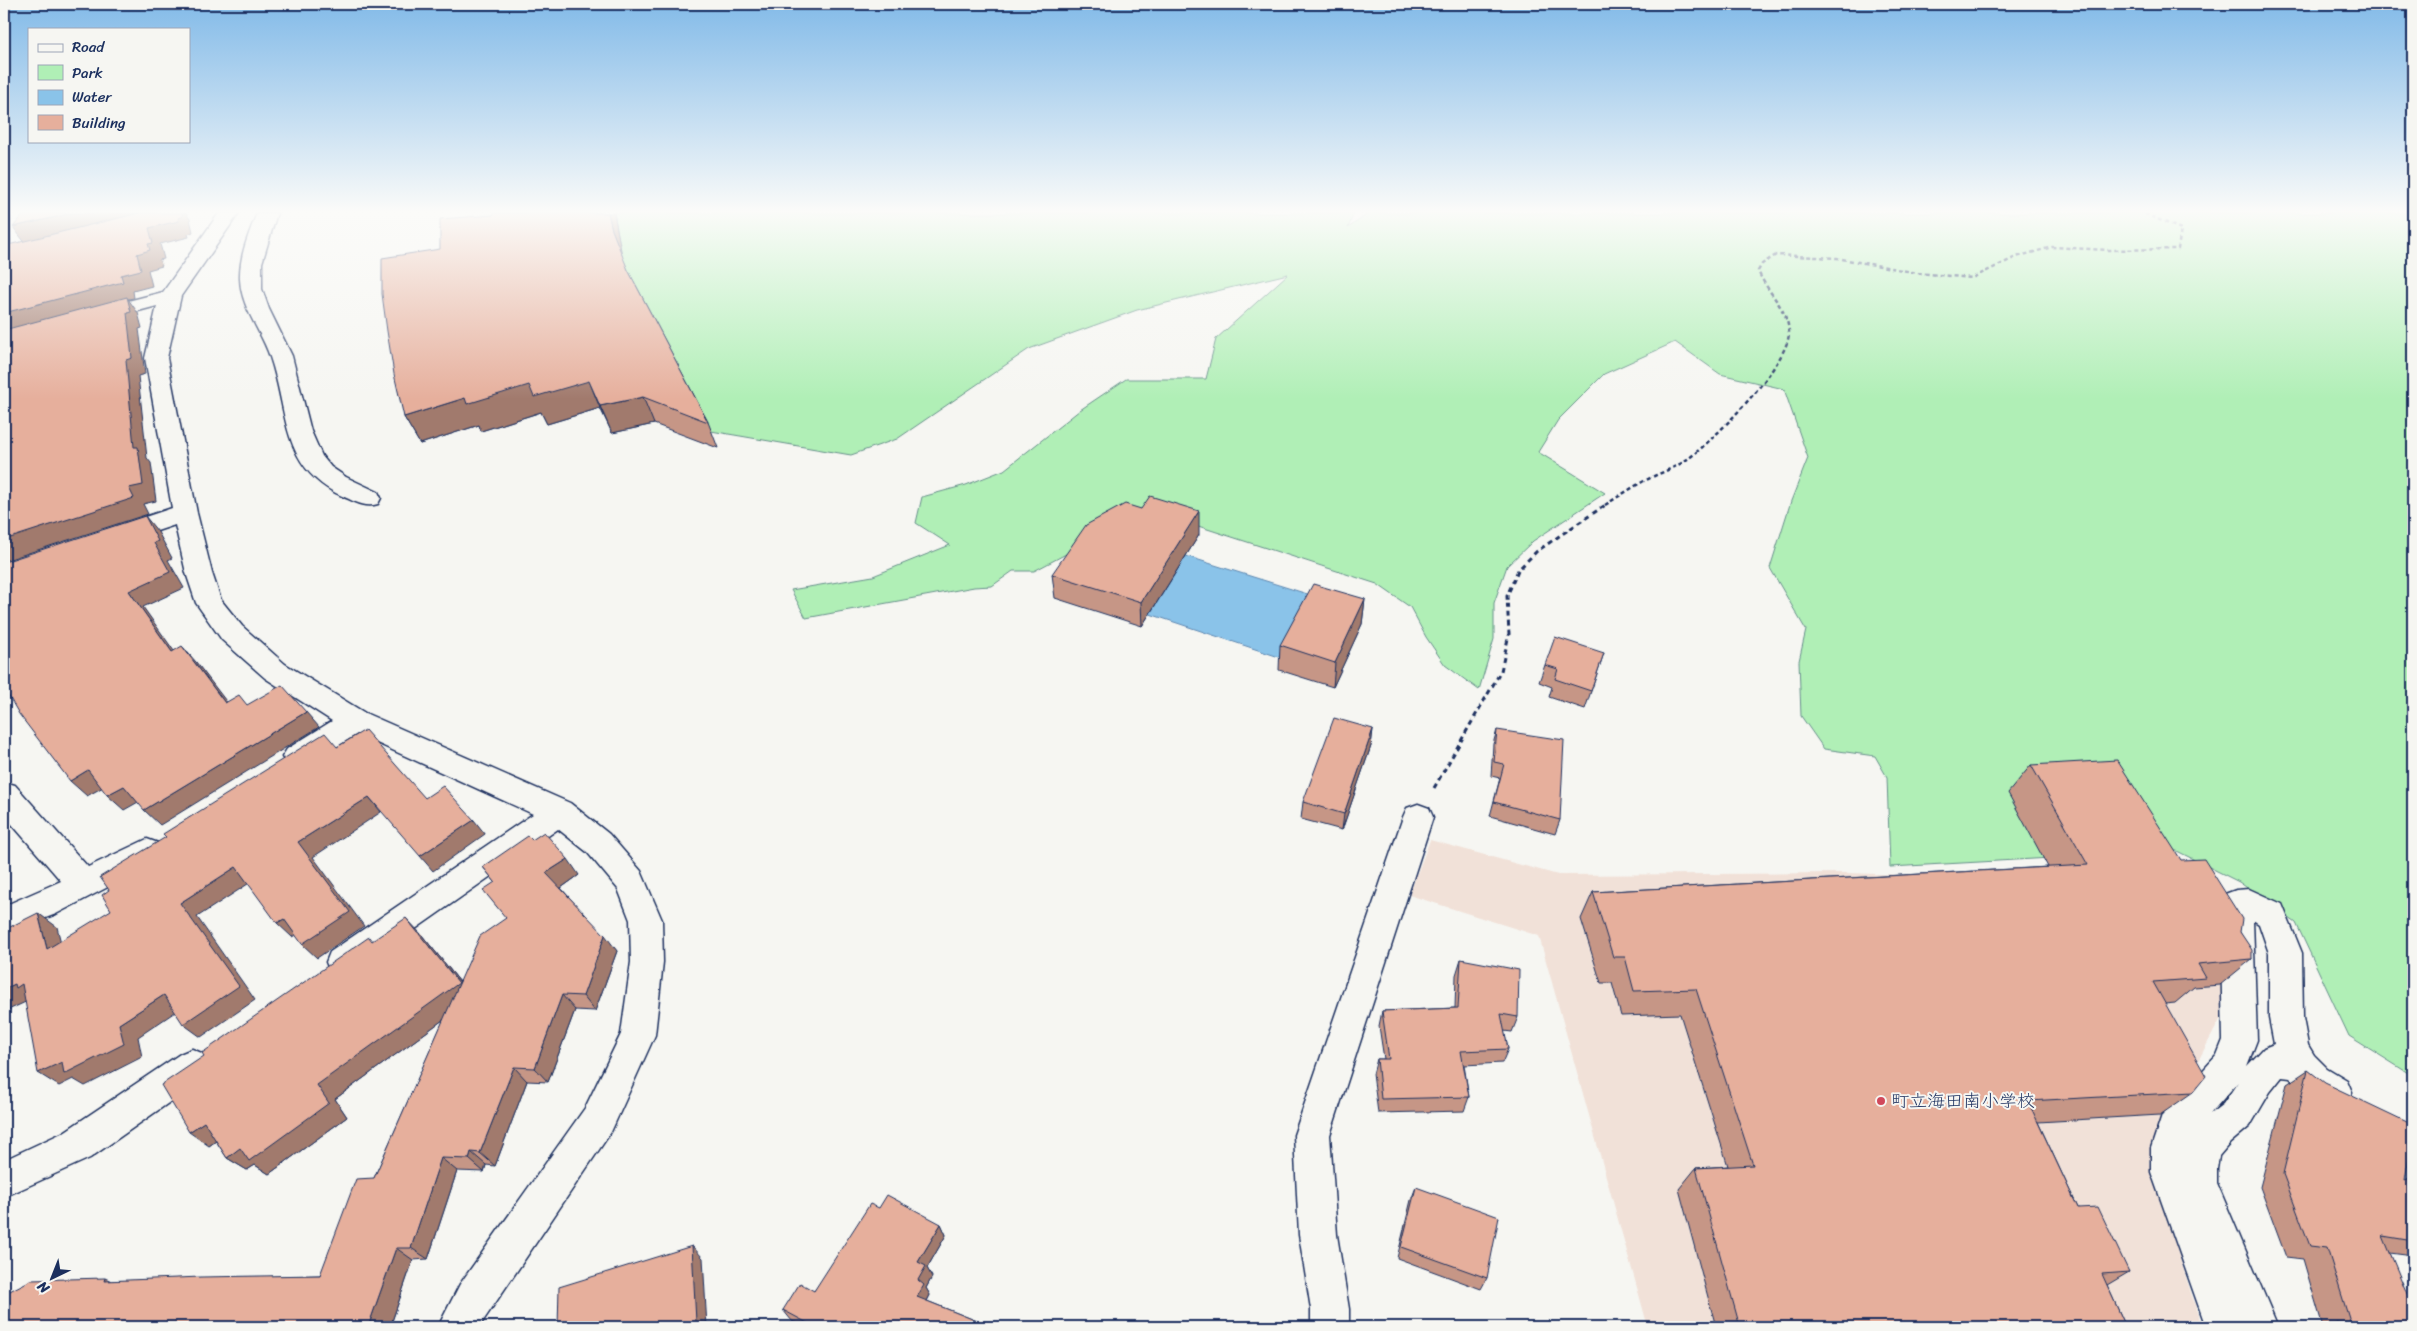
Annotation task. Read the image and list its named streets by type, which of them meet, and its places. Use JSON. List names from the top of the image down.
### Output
{
  "places": ["町立海田南小学校"],
  "legend": [
    "Road",
    "Park",
    "Water",
    "Building"
  ],
  "north": "bottom left"
}
